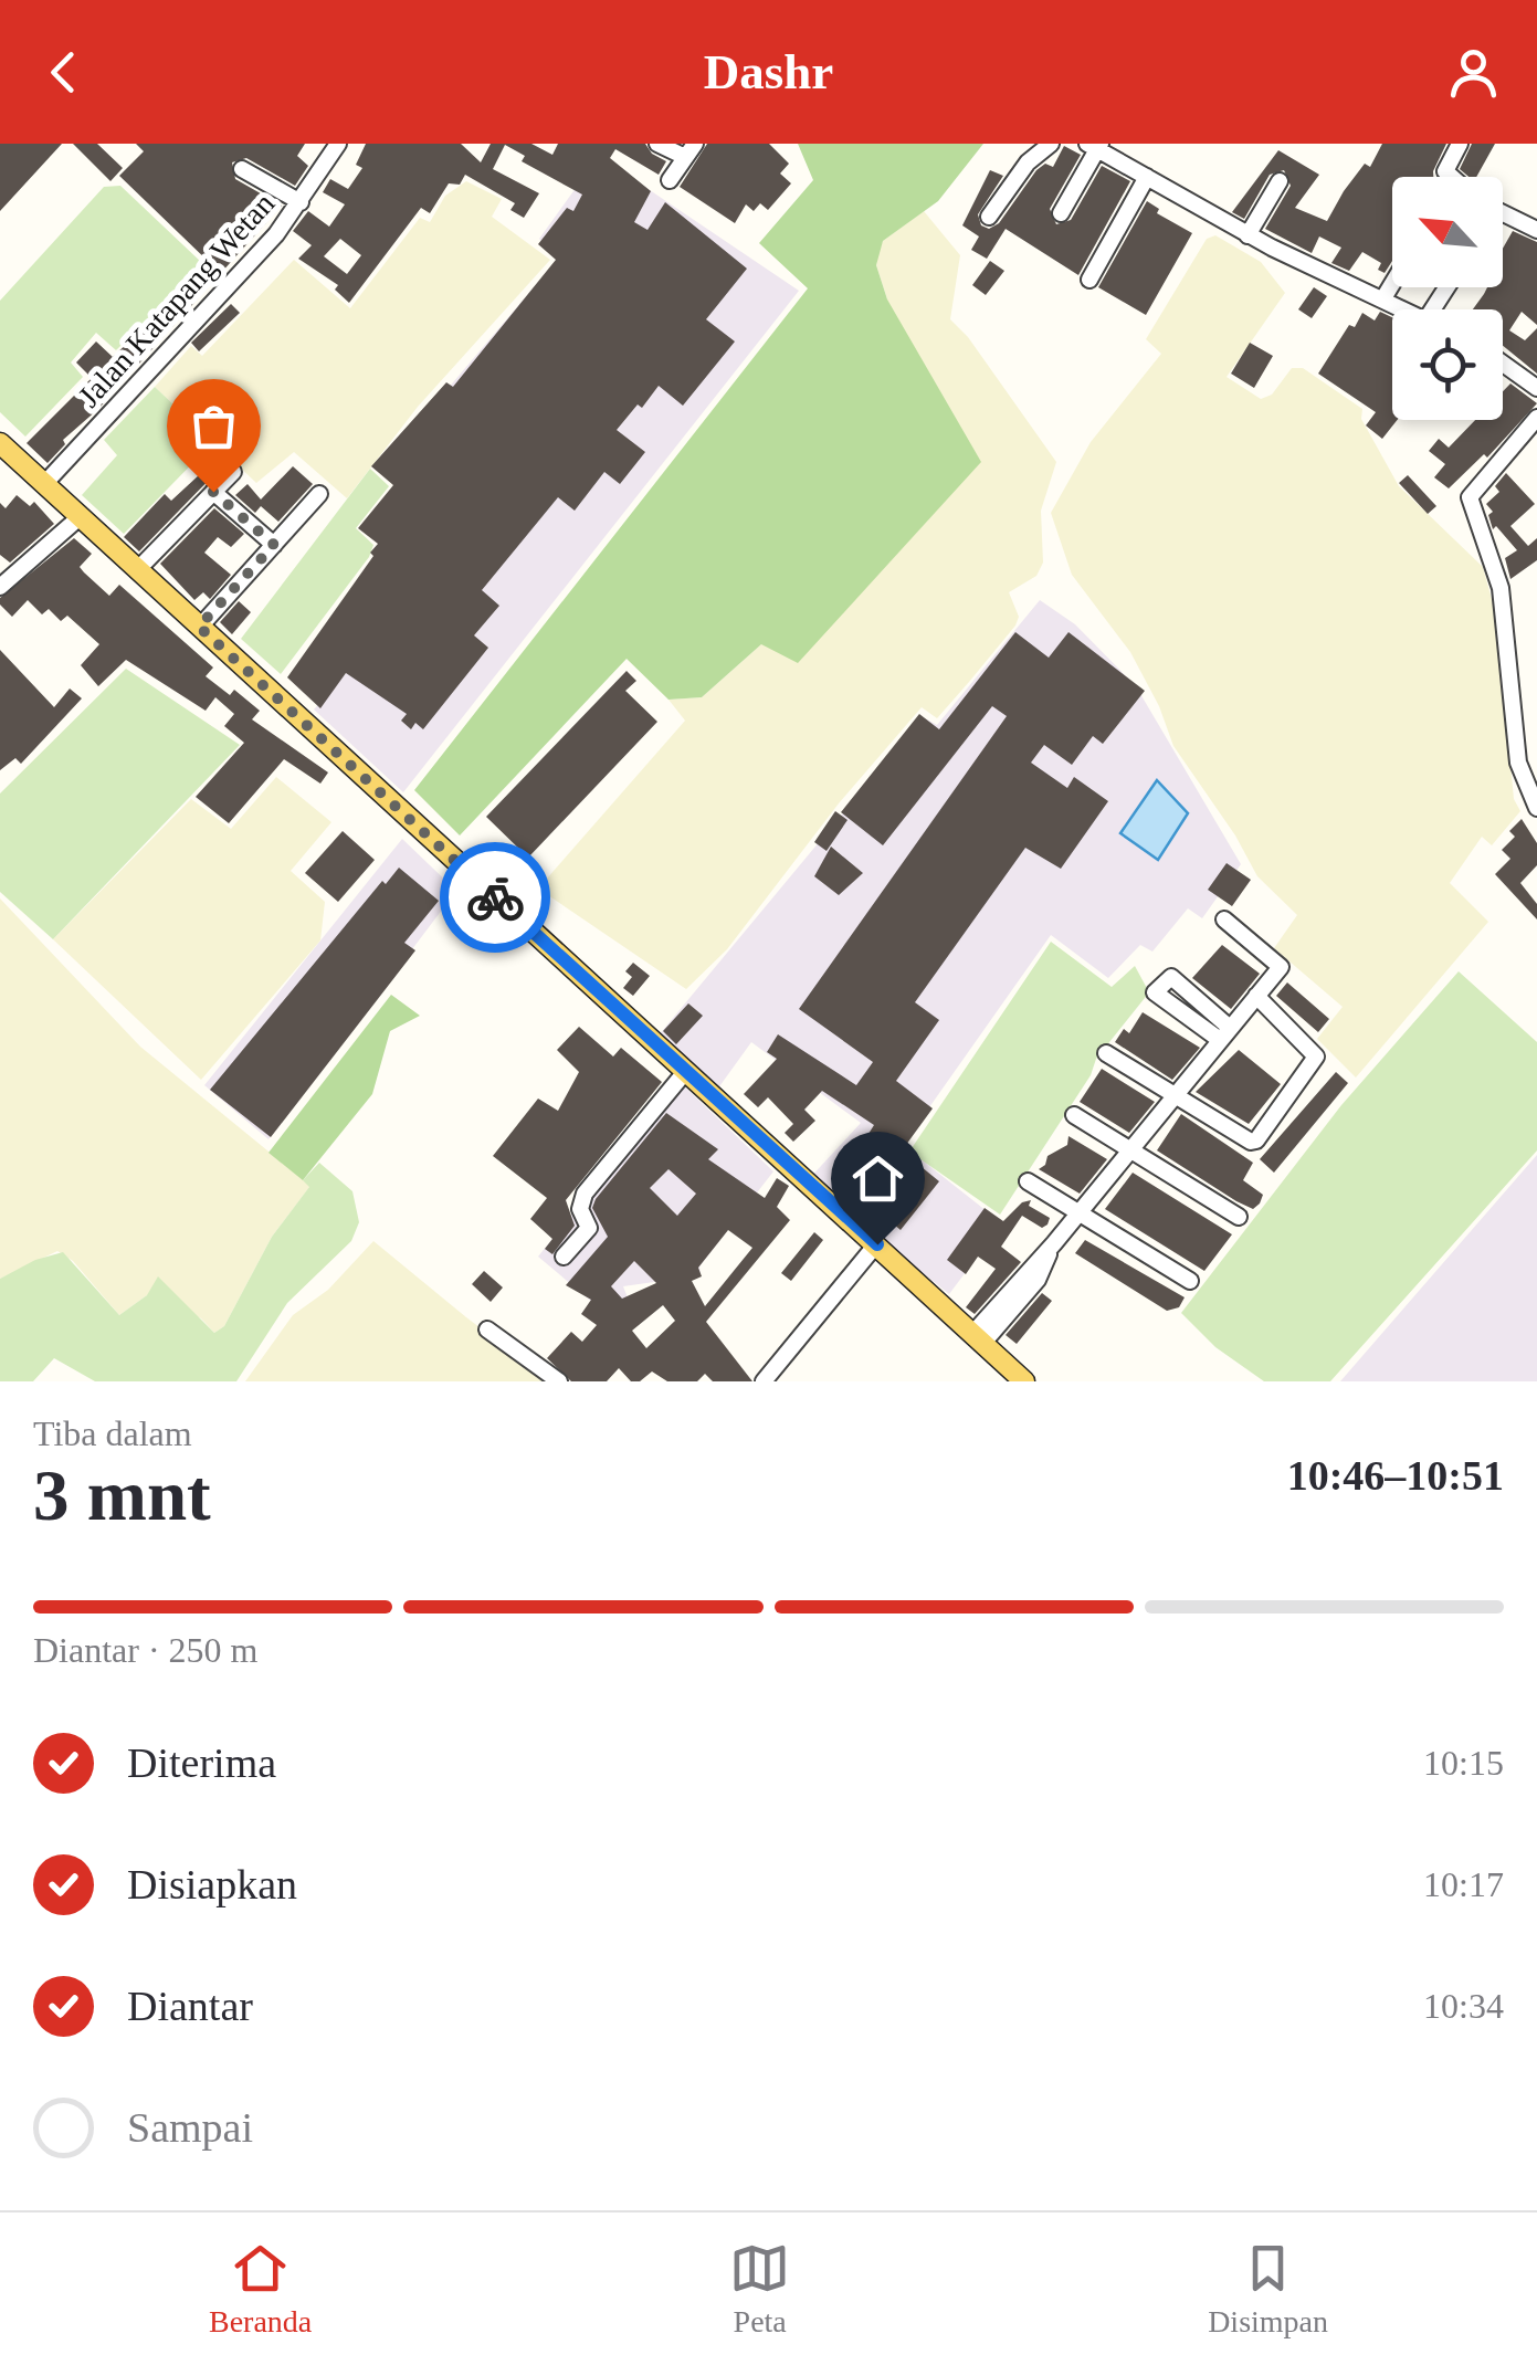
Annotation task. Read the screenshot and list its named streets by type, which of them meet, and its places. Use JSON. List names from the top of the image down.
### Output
{
  "streets": {
    "street": ["Jalan Katapang Wetan"]
  },
  "north": "top left",
  "page": {
    "header": "Dashr",
    "heading": ["3 mnt", "Tiba dalam", "10:46–10:51"],
    "bar": "Diantar · 250 m",
    "list": [
      ["Diterima", "10:15"],
      ["Disiapkan", "10:17"],
      ["Diantar", "10:34"],
      "Sampai"
    ],
    "tabs": ["Beranda", "Peta", "Disimpan"]
  }
}
